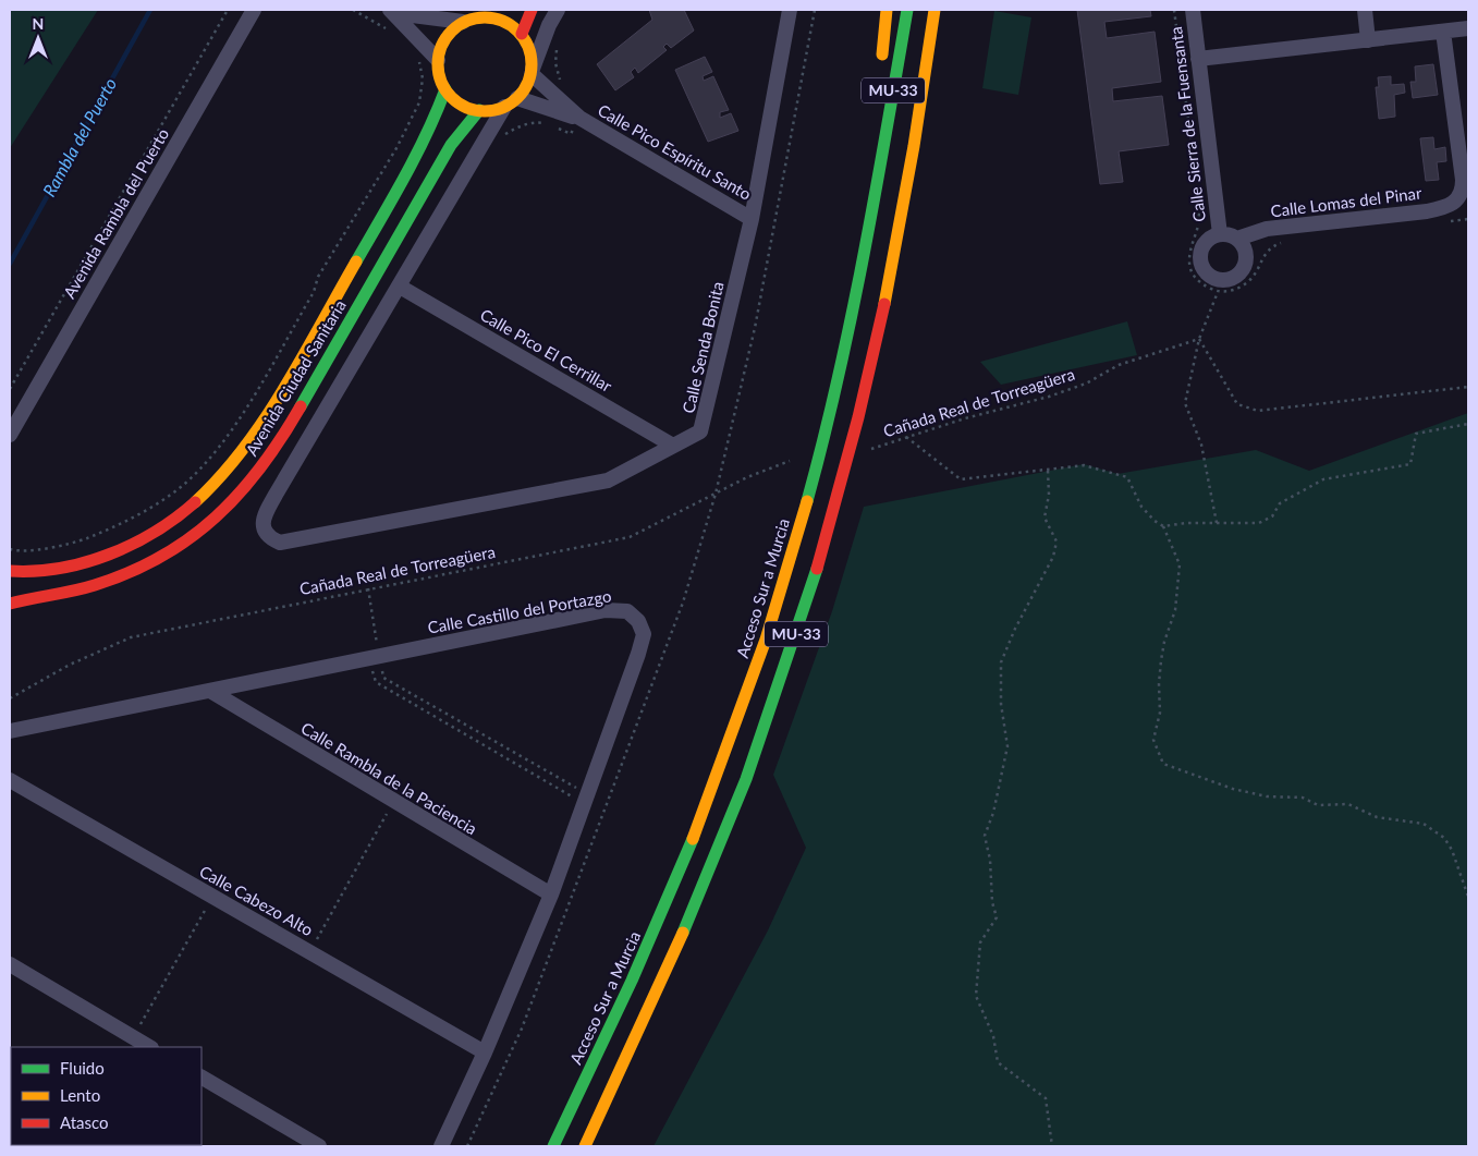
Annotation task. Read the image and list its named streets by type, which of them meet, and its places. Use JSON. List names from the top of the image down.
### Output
{
  "streets": {
    "main road": ["MU-33", "Avenida Ciudad Sanitaria", "Acceso Sur a Murcia"],
    "street": [
      "Calle Sierra de la Fuensanta",
      "Calle Pico Espíritu Santo",
      "Calle Lomas del Pinar",
      "Avenida Rambla del Puerto",
      "Calle Senda Bonita",
      "Calle Pico El Cerrillar",
      "Calle Castillo del Portazgo",
      "Calle Rambla de la Paciencia",
      "Calle Cabezo Alto"
    ],
    "path": ["Cañada Real de Torreagüera"]
  },
  "crossings": [
    ["Calle Sierra de la Fuensanta", "Calle Lomas del Pinar"],
    ["Calle Pico Espíritu Santo", "Calle Senda Bonita"],
    ["Calle Pico Espíritu Santo", "Avenida Ciudad Sanitaria"],
    ["Calle Senda Bonita", "Calle Pico El Cerrillar"],
    ["Calle Castillo del Portazgo", "Calle Rambla de la Paciencia"],
    ["Calle Castillo del Portazgo", "Calle Cabezo Alto"]
  ],
  "water": ["Rambla del Puerto"],
  "legend": ["Fluido", "Lento", "Atasco"],
  "north": "top"
}
